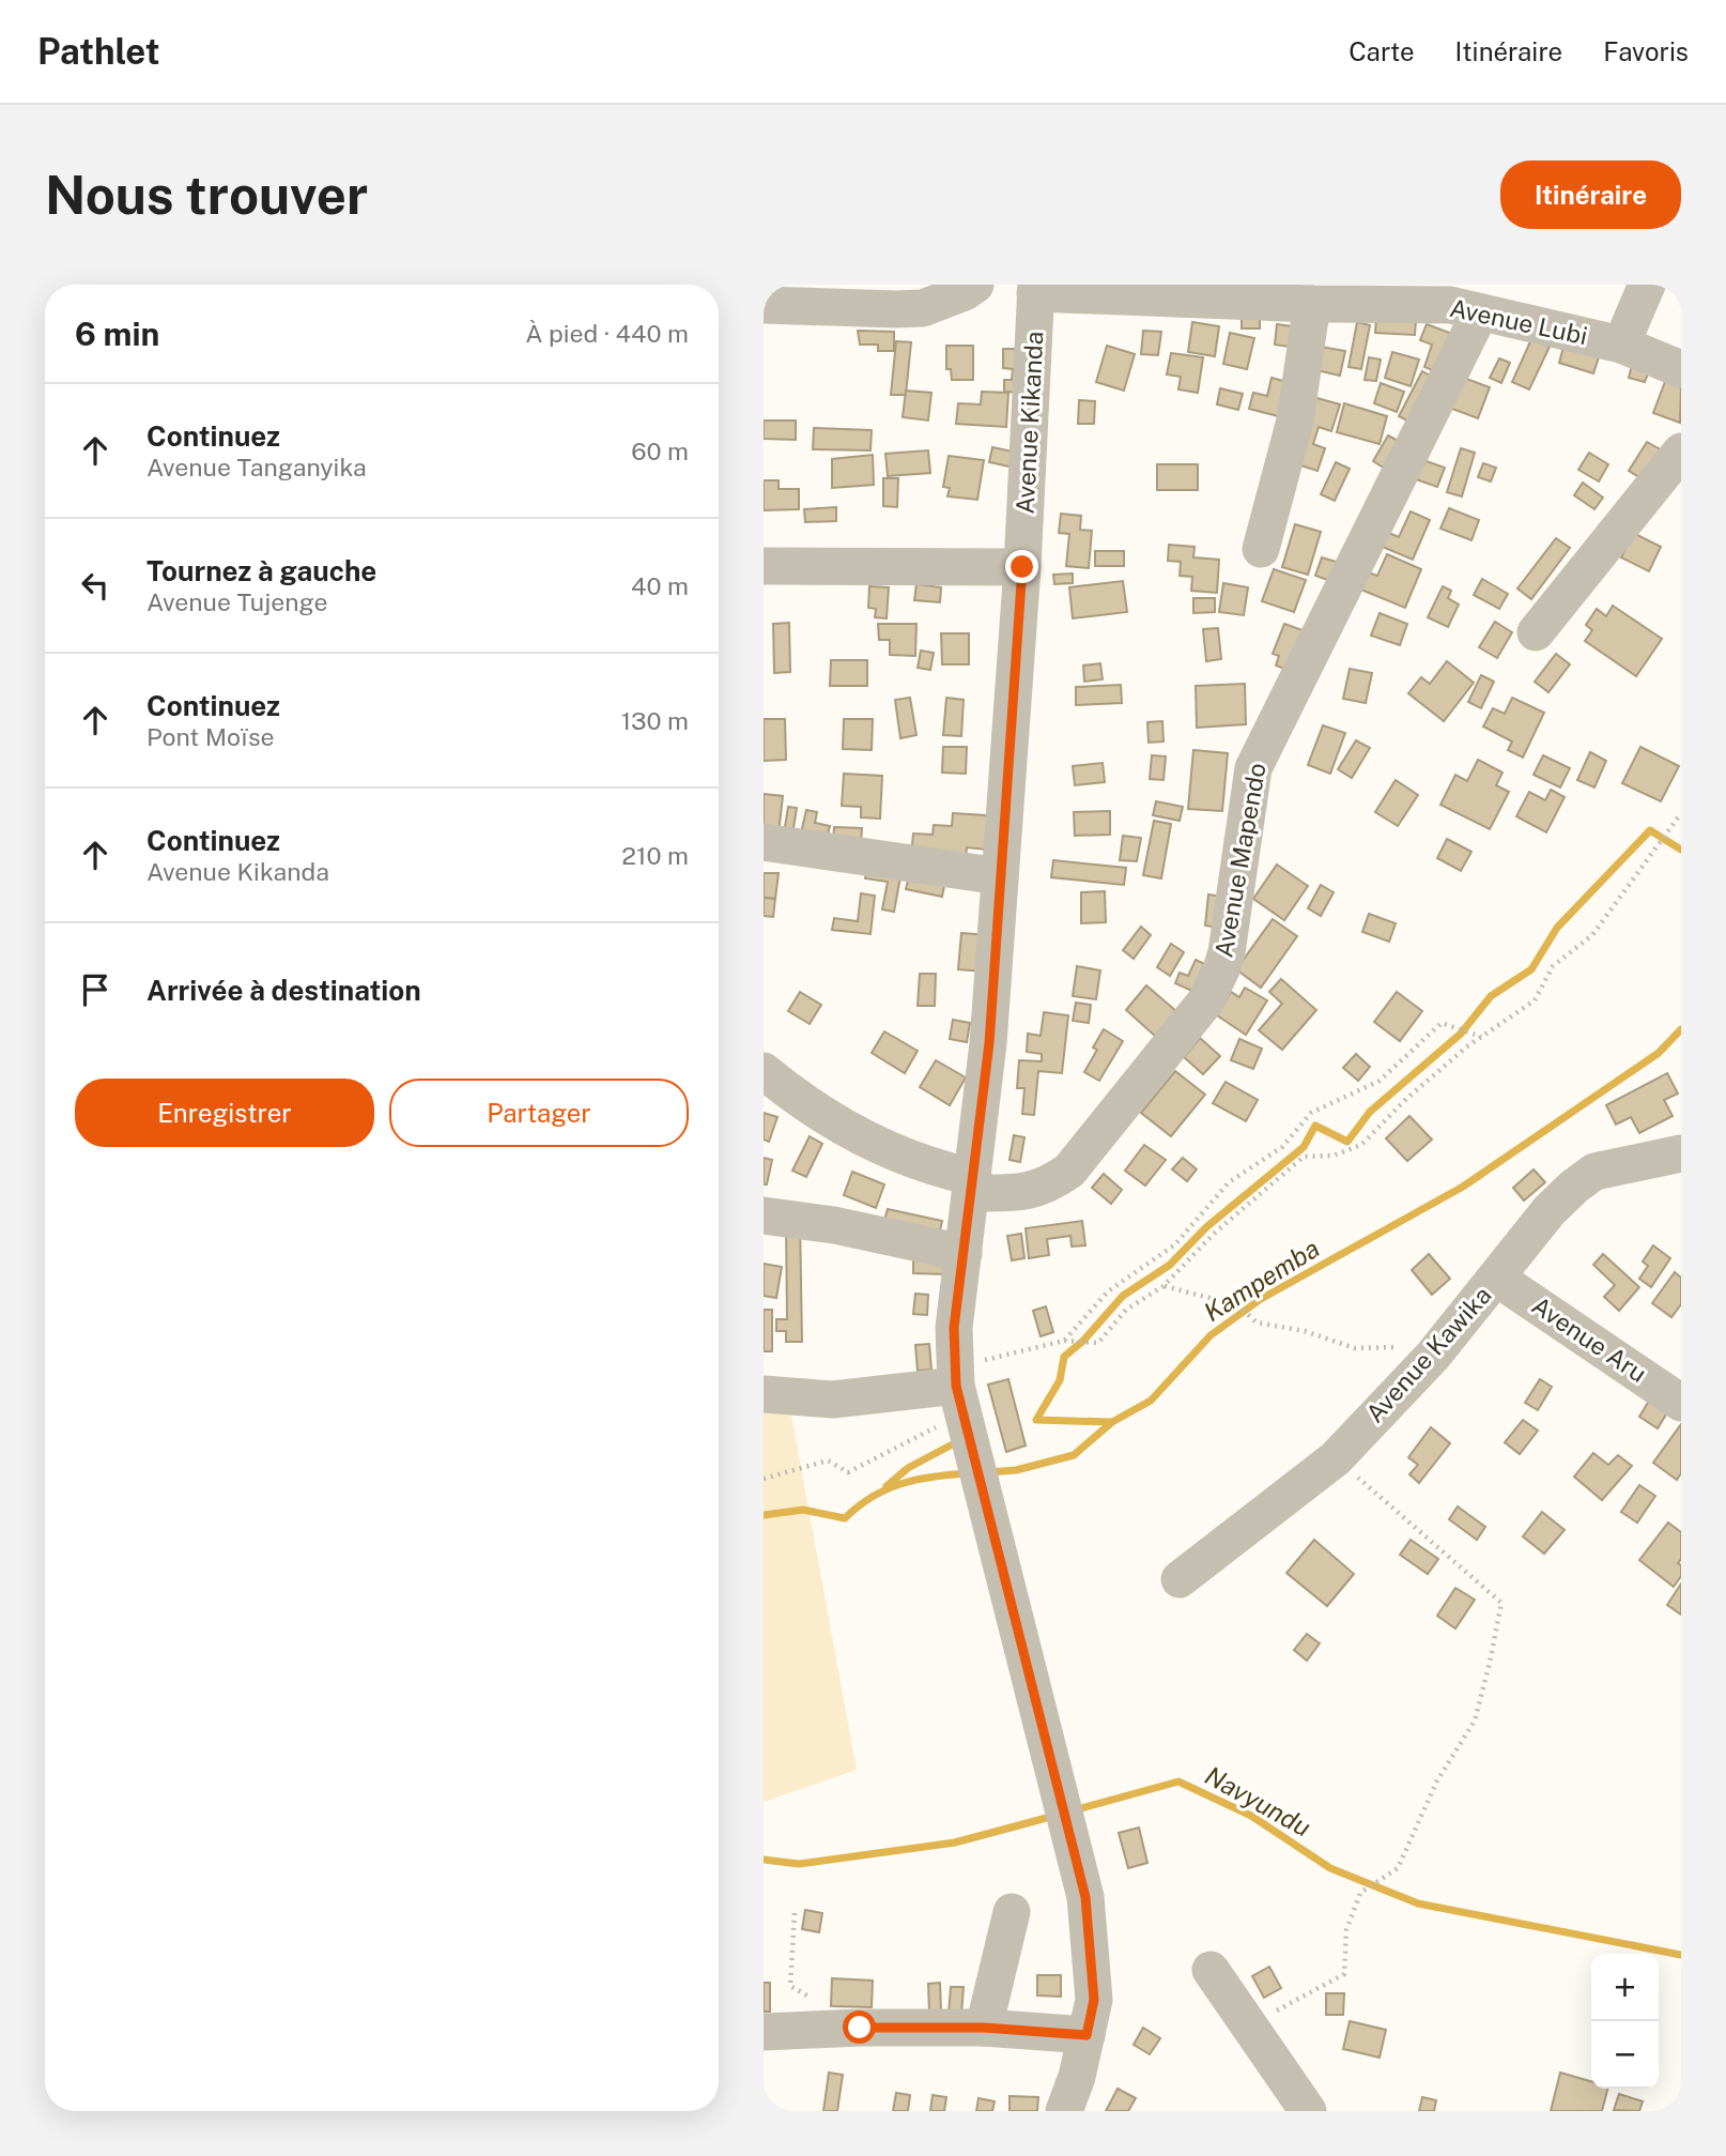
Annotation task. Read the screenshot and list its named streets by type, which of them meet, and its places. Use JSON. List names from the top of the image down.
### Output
{
  "streets": {
    "street": [
      "Avenue Lubi",
      "Avenue Kikanda",
      "Avenue Mapendo",
      "Avenue Aru",
      "Avenue Kawika"
    ]
  },
  "crossings": [
    ["Avenue Lubi", "Avenue Kikanda"],
    ["Avenue Lubi", "Avenue Mapendo"],
    ["Avenue Kikanda", "Avenue Mapendo"],
    ["Avenue Aru", "Avenue Kawika"]
  ],
  "water": ["Kampemba", "Navyundu"],
  "page": {
    "header": "Pathlet",
    "nav": ["Carte", "Itinéraire", "Favoris"],
    "buttons": [
      "Itinéraire",
      ["Enregistrer", "Partager"]
    ],
    "title": "Nous trouver",
    "heading": ["6 min", "À pied · 440 m"],
    "list": [
      ["Continuez", "Avenue Tanganyika", "60 m"],
      ["Tournez à gauche", "Avenue Tujenge", "40 m"],
      ["Continuez", "Pont Moïse", "130 m"],
      ["Continuez", "Avenue Kikanda", "210 m"],
      "Arrivée à destination"
    ],
    "map_buttons": ["+", "−"]
  }
}
